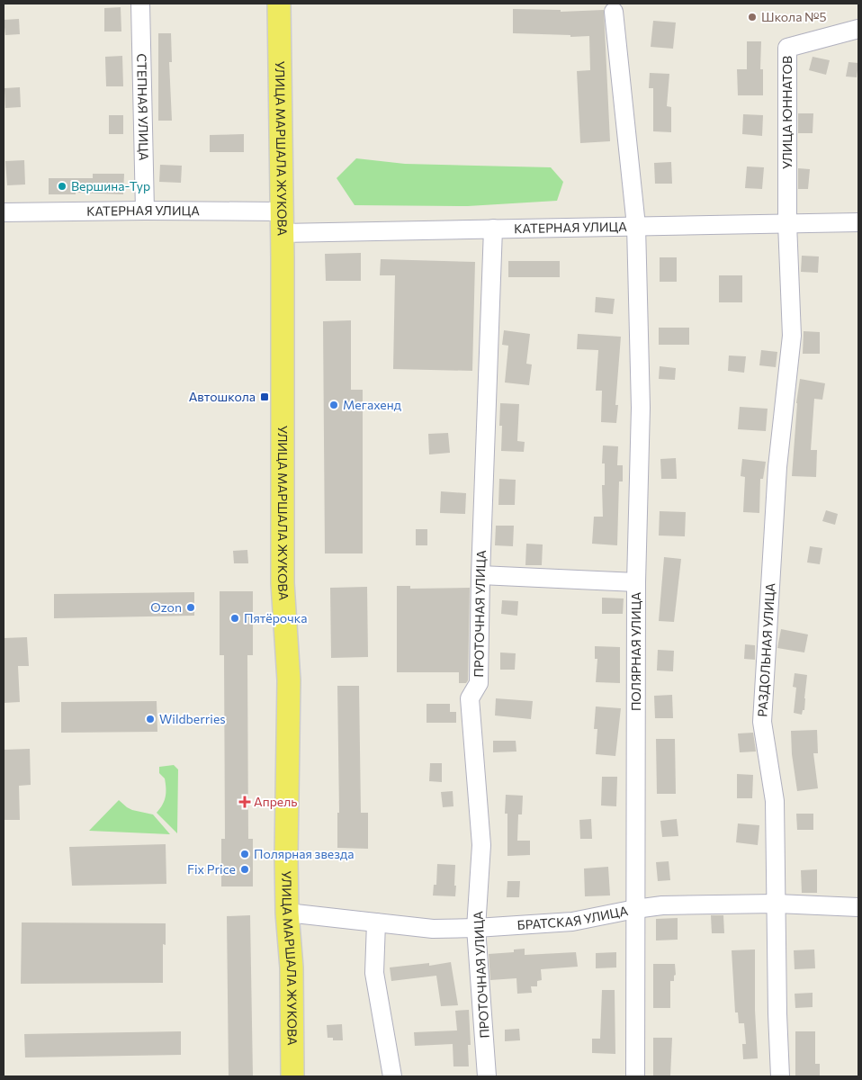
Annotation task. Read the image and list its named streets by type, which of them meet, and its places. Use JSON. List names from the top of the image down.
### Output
{
  "streets": {
    "main road": ["УЛИЦА МАРШАЛА ЖУКОВА"],
    "street": [
      "СТЕПНАЯ УЛИЦА",
      "УЛИЦА ЮННАТОВ",
      "КАТЕРНАЯ УЛИЦА",
      "ПРОТОЧНАЯ УЛИЦА",
      "РАЗДОЛЬНАЯ УЛИЦА",
      "ПОЛЯРНАЯ УЛИЦА",
      "БРАТСКАЯ УЛИЦА"
    ]
  },
  "crossings": [
    ["СТЕПНАЯ УЛИЦА", "КАТЕРНАЯ УЛИЦА"],
    ["УЛИЦА ЮННАТОВ", "КАТЕРНАЯ УЛИЦА"],
    ["УЛИЦА ЮННАТОВ", "РАЗДОЛЬНАЯ УЛИЦА"],
    ["УЛИЦА МАРШАЛА ЖУКОВА", "КАТЕРНАЯ УЛИЦА"],
    ["УЛИЦА МАРШАЛА ЖУКОВА", "БРАТСКАЯ УЛИЦА"],
    ["КАТЕРНАЯ УЛИЦА", "ПРОТОЧНАЯ УЛИЦА"],
    ["КАТЕРНАЯ УЛИЦА", "РАЗДОЛЬНАЯ УЛИЦА"],
    ["КАТЕРНАЯ УЛИЦА", "ПОЛЯРНАЯ УЛИЦА"],
    ["ПРОТОЧНАЯ УЛИЦА", "БРАТСКАЯ УЛИЦА"],
    ["РАЗДОЛЬНАЯ УЛИЦА", "БРАТСКАЯ УЛИЦА"],
    ["ПОЛЯРНАЯ УЛИЦА", "БРАТСКАЯ УЛИЦА"]
  ],
  "places": {
    "other": [
      "Школа №5",
      "Вершина-Тур",
      "Мегахенд",
      "Ozon",
      "Пятёрочка",
      "Wildberries",
      "Полярная звезда",
      "Fix Price"
    ],
    "transit": ["Автошкола"],
    "health": ["Апрель"]
  }
}
